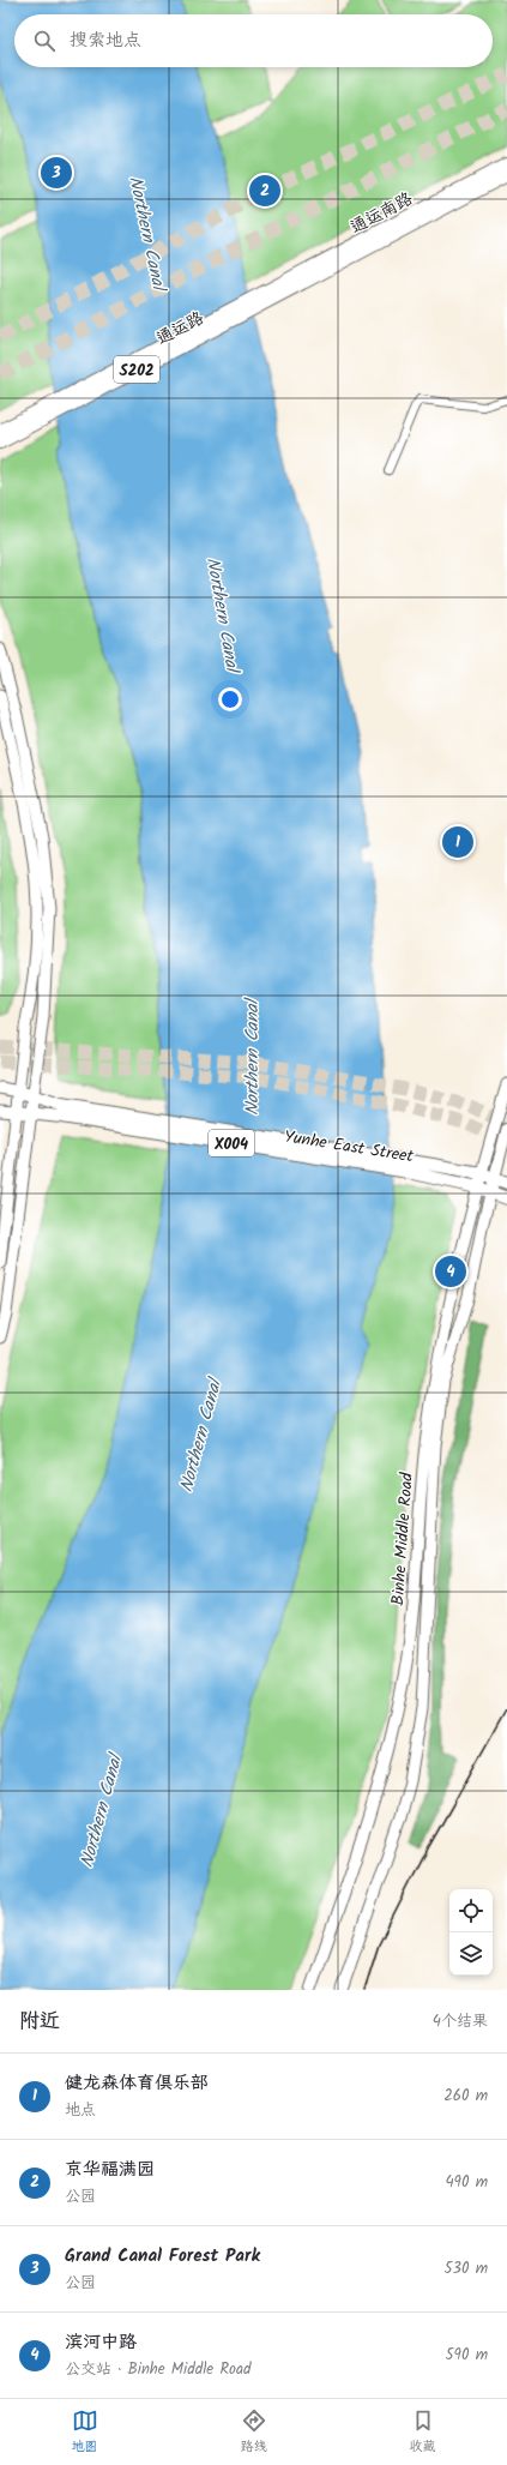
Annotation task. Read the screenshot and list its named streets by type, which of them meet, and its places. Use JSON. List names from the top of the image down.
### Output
{
  "streets": {
    "main road": [
      "通运南路",
      "通运路",
      "S202",
      "X004",
      "Yunhe East Street",
      "Binhe Middle Road"
    ]
  },
  "crossings": [
    ["通运南路", "通运路"],
    ["Yunhe East Street", "Binhe Middle Road"]
  ],
  "water": ["Northern Canal"],
  "page": {
    "search": "搜索地点",
    "pins": [
      "3",
      "2",
      "1",
      "4"
    ],
    "heading": ["附近", "4个结果"],
    "list": [
      {
        "mark": "1",
        "name": "健龙森体育俱乐部",
        "note": "地点",
        "value": "260 m"
      },
      {
        "mark": "2",
        "name": "京华福满园",
        "note": "公园",
        "value": "490 m"
      },
      {
        "mark": "3",
        "name": "Grand Canal Forest Park",
        "note": "公园",
        "value": "530 m"
      },
      {
        "mark": "4",
        "name": "滨河中路",
        "note": "公交站 · Binhe Middle Road",
        "value": "590 m"
      }
    ],
    "nav": ["地图", "路线", "收藏"]
  }
}
